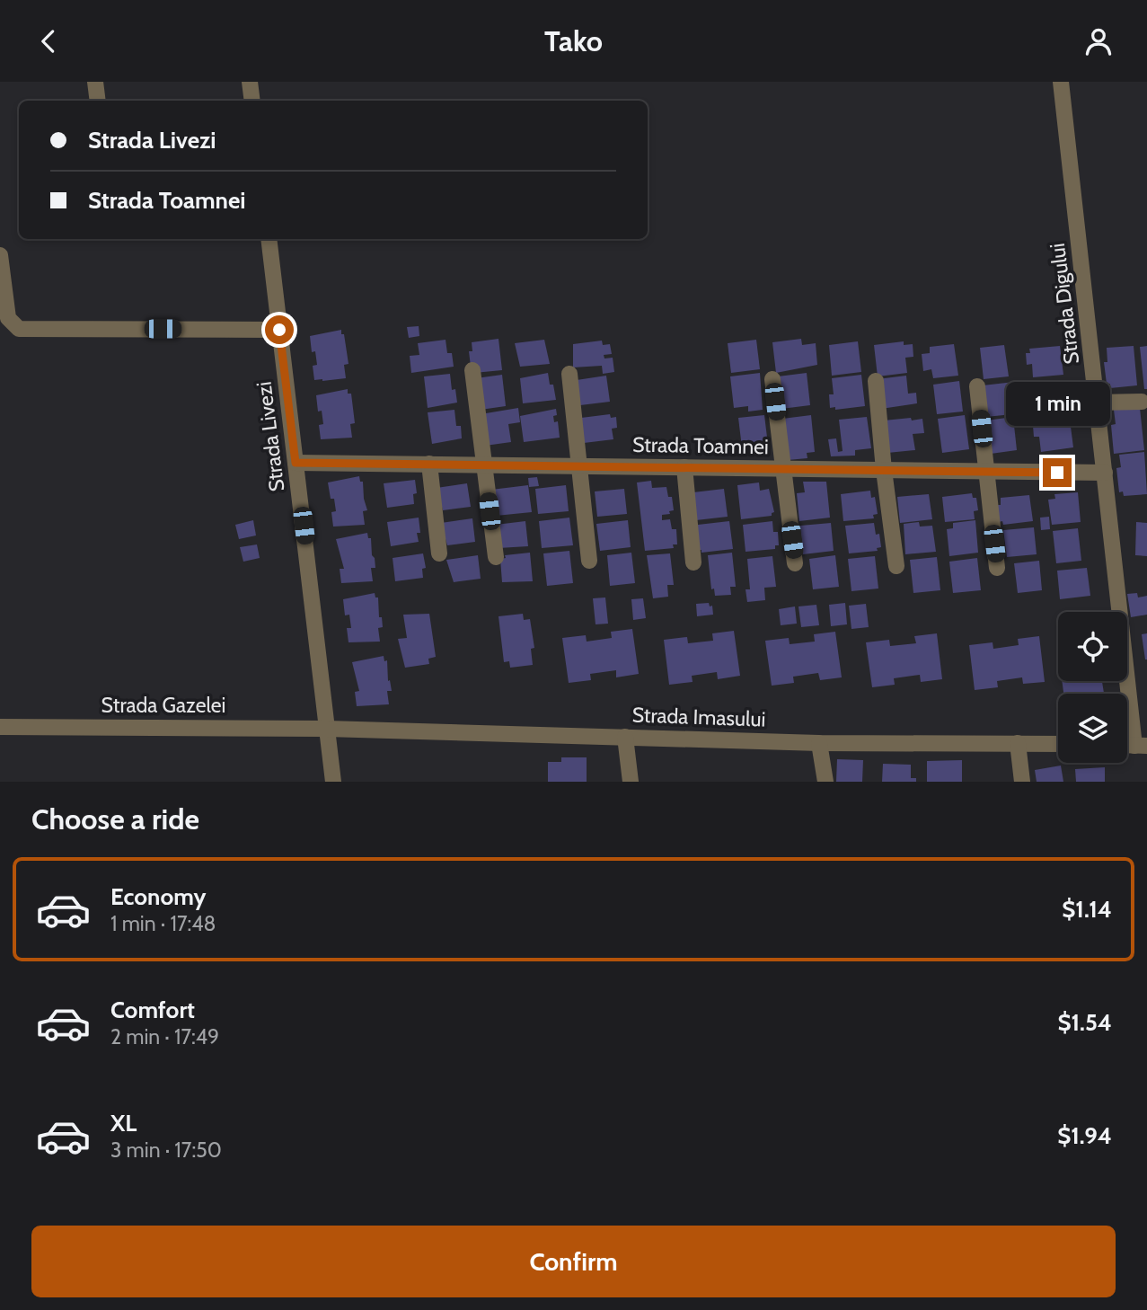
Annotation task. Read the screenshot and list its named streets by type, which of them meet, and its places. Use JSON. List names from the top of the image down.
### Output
{
  "streets": {
    "street": [
      "Strada Digului",
      "Strada Livezi",
      "Strada Toamnei",
      "Strada Gazelei",
      "Strada Imasului"
    ]
  },
  "crossings": [
    ["Strada Digului", "Strada Toamnei"],
    ["Strada Livezi", "Strada Toamnei"],
    ["Strada Livezi", "Strada Gazelei"],
    ["Strada Livezi", "Strada Imasului"],
    ["Strada Gazelei", "Strada Imasului"]
  ],
  "page": {
    "header": "Tako",
    "banner": ["Strada Livezi", "Strada Toamnei"],
    "bubble": "1 min",
    "heading": "Choose a ride",
    "list": [
      {
        "name": "Economy",
        "note": "1 min · 17:48",
        "value": "$1.14"
      },
      {
        "name": "Comfort",
        "note": "2 min · 17:49",
        "value": "$1.54"
      },
      {
        "name": "XL",
        "note": "3 min · 17:50",
        "value": "$1.94"
      }
    ],
    "buttons": "Confirm"
  }
}
